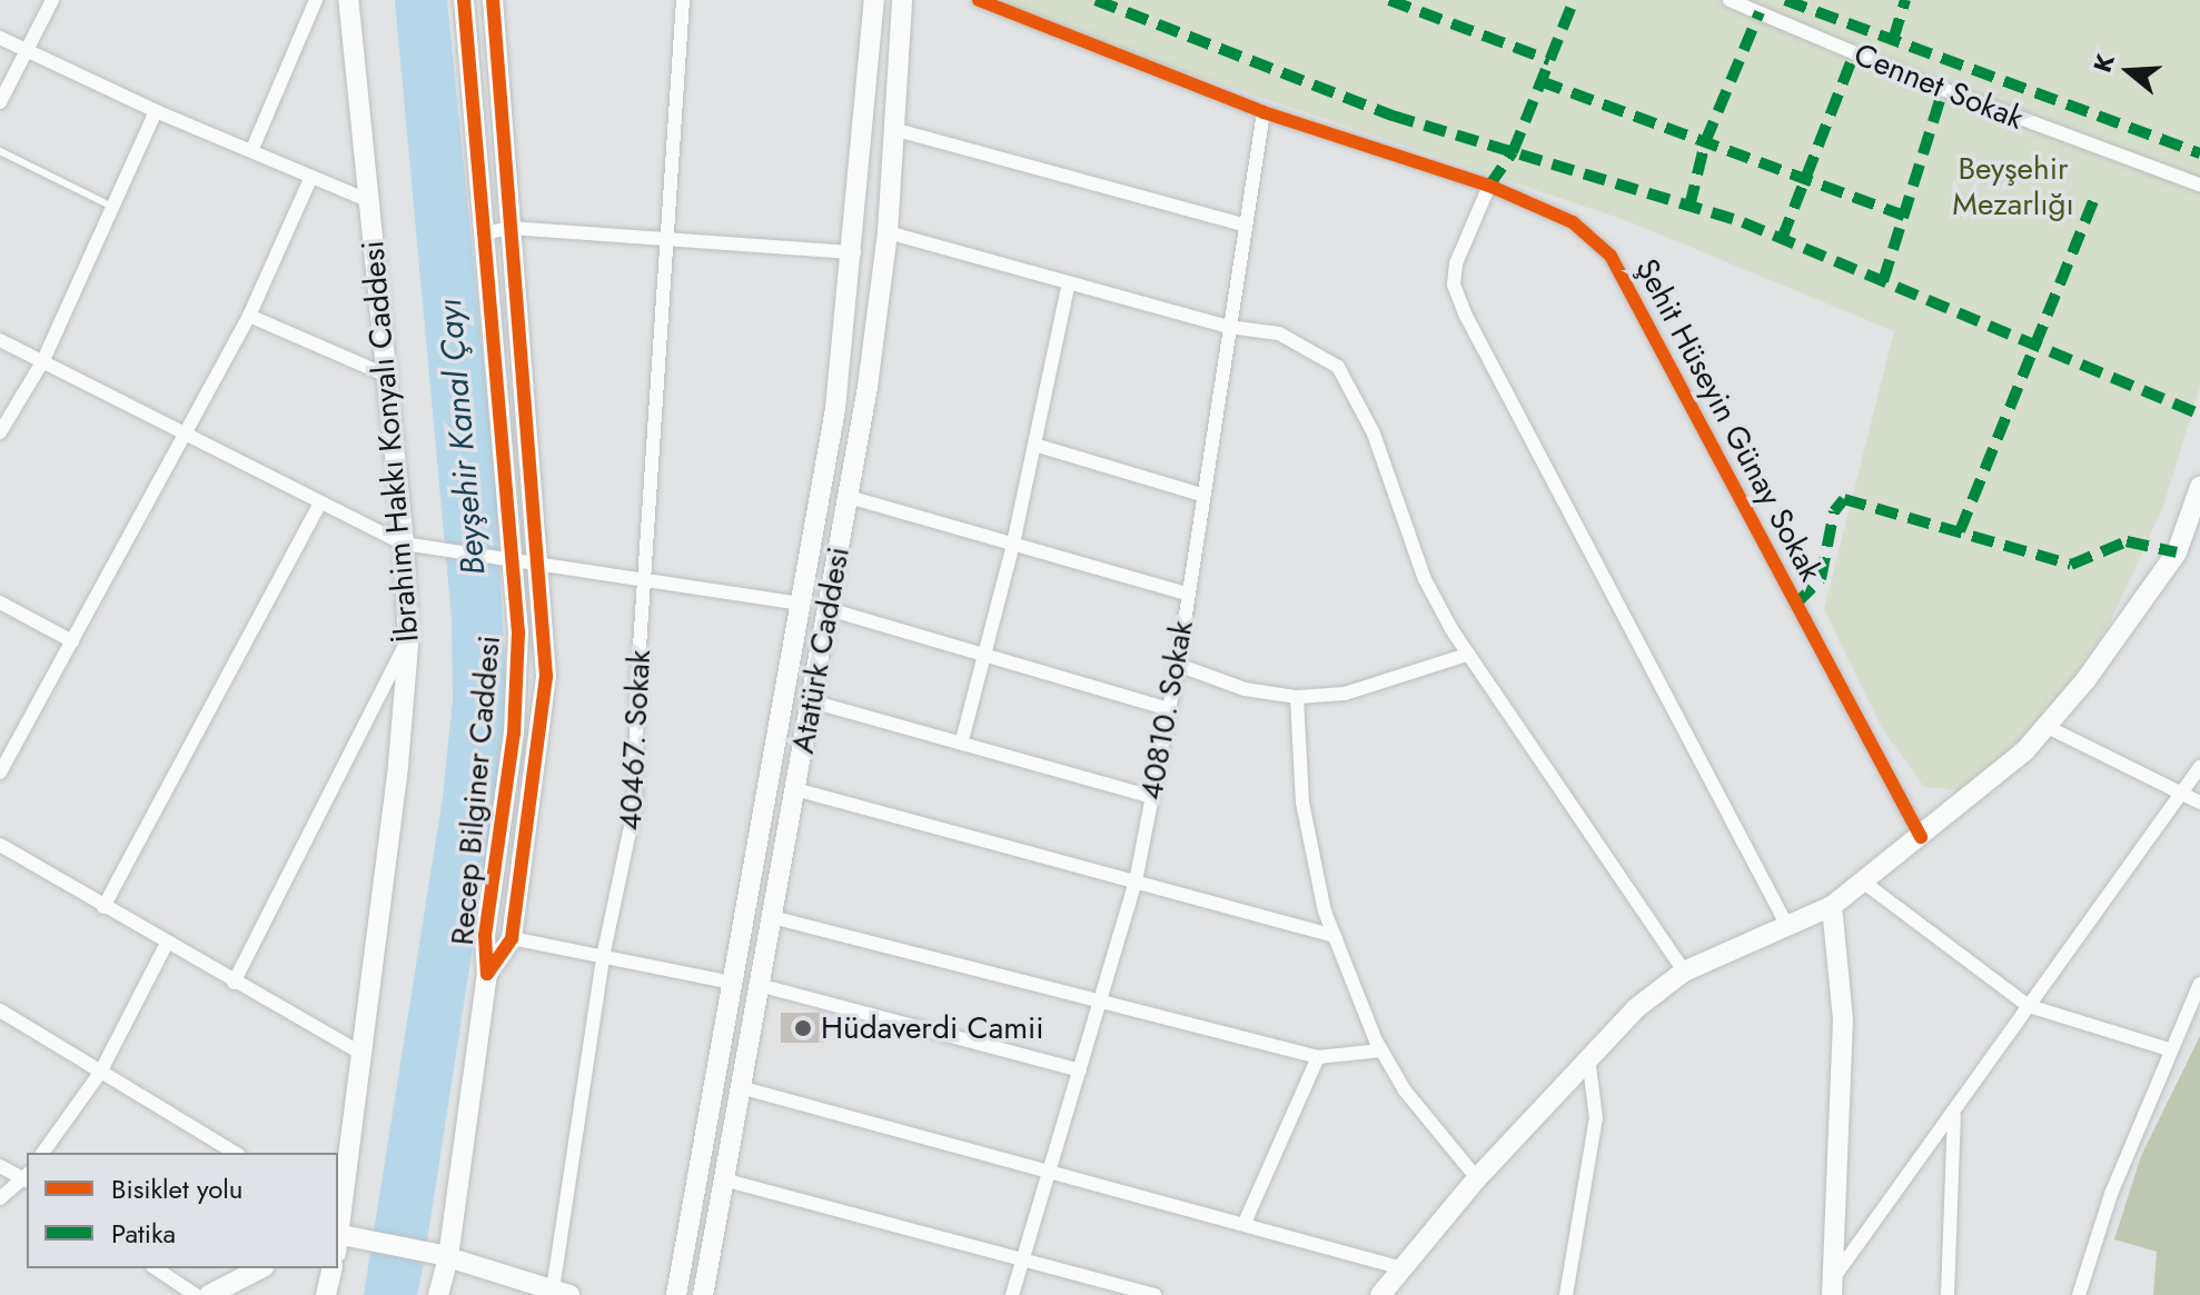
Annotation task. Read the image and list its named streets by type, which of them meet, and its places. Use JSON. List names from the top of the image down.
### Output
{
  "streets": {
    "street": [
      "Cennet Sokak",
      "Şehit Hüseyin Günay Sokak",
      "İbrahim Hakkı Konyalı Caddesi",
      "Atatürk Caddesi",
      "40810. Sokak",
      "40467. Sokak",
      "Recep Bilginer Caddesi"
    ]
  },
  "crossings": [
    ["Şehit Hüseyin Günay Sokak", "40810. Sokak"]
  ],
  "water": ["Beyşehir Kanal Çayı"],
  "parks": ["Beyşehir Mezarlığı"],
  "places": ["Hüdaverdi Camii"],
  "legend": ["Bisiklet yolu", "Patika"],
  "north": "left"
}
